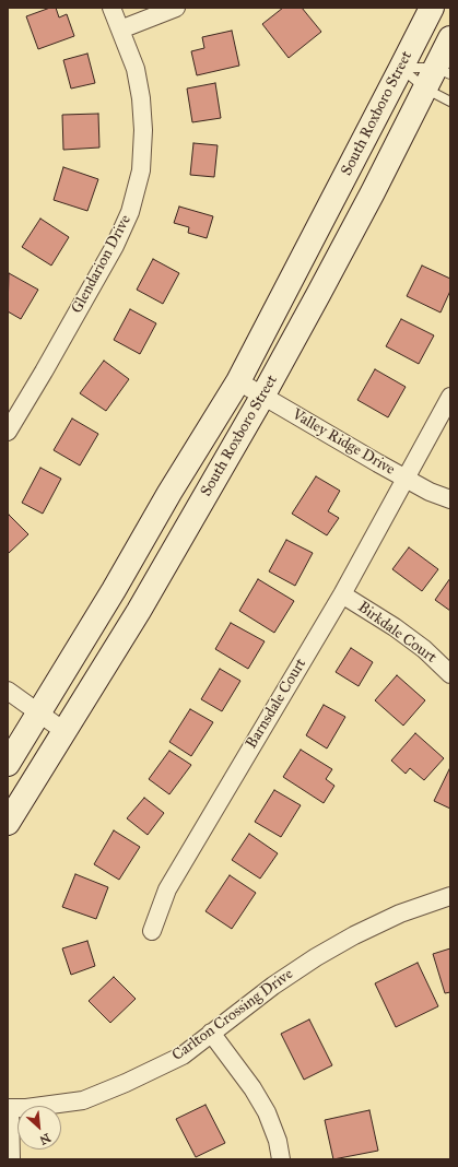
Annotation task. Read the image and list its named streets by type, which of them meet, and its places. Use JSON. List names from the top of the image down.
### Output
{
  "streets": {
    "street": [
      "South Roxboro Street",
      "Glendarion Drive",
      "Valley Ridge Drive",
      "Birkdale Court",
      "Barnsdale Court",
      "Carlton Crossing Drive"
    ]
  },
  "crossings": [
    ["South Roxboro Street", "Valley Ridge Drive"],
    ["Valley Ridge Drive", "Barnsdale Court"],
    ["Birkdale Court", "Barnsdale Court"]
  ],
  "north": "bottom right"
}
